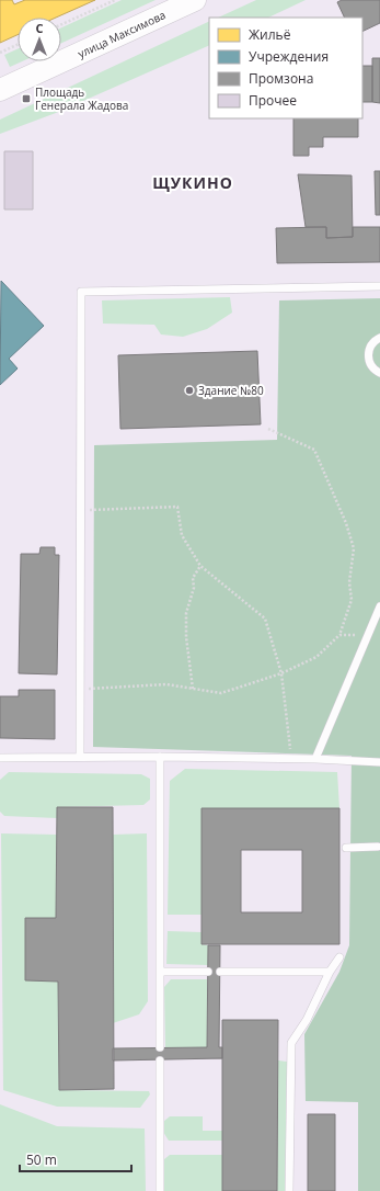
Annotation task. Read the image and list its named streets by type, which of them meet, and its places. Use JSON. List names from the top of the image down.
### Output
{
  "streets": {
    "street": ["улица Максимова"]
  },
  "districts": ["ЩУКИНО"],
  "places": {
    "transit": ["Площадь Генерала Жадова"],
    "other": ["Здание №80"]
  },
  "legend": [
    "Жильё",
    "Учреждения",
    "Промзона",
    "Прочее"
  ],
  "scale_bar": "50 m",
  "north": "top"
}
